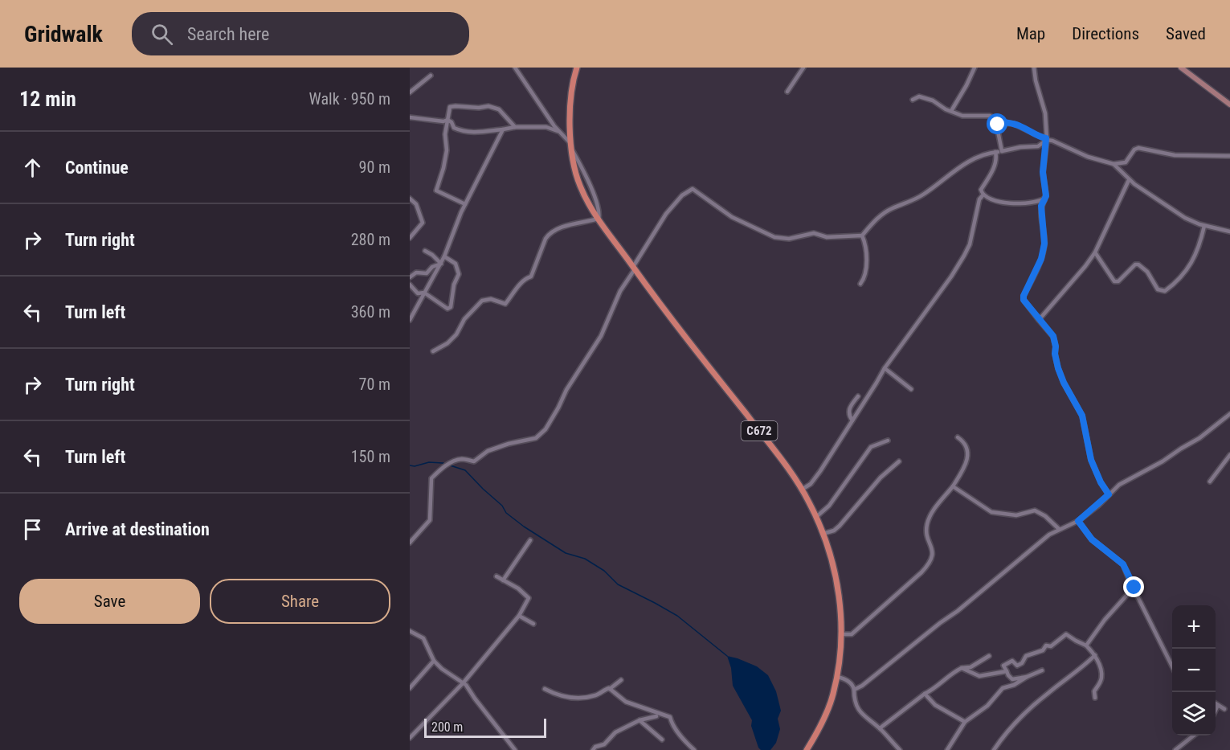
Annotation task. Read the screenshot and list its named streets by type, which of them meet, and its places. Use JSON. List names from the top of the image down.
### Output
{
  "streets": {
    "main road": ["C672"]
  },
  "scale_bar": "200 m",
  "page": {
    "header": "Gridwalk",
    "search": "Search here",
    "nav": ["Map", "Directions", "Saved"],
    "heading": ["12 min", "Walk · 950 m"],
    "list": [
      ["Continue", "90 m"],
      ["Turn right", "280 m"],
      ["Turn left", "360 m"],
      ["Turn right", "70 m"],
      ["Turn left", "150 m"],
      "Arrive at destination"
    ],
    "buttons": ["Save", "Share"],
    "map_buttons": ["+", "−"],
    "scale": "200 m"
  }
}
